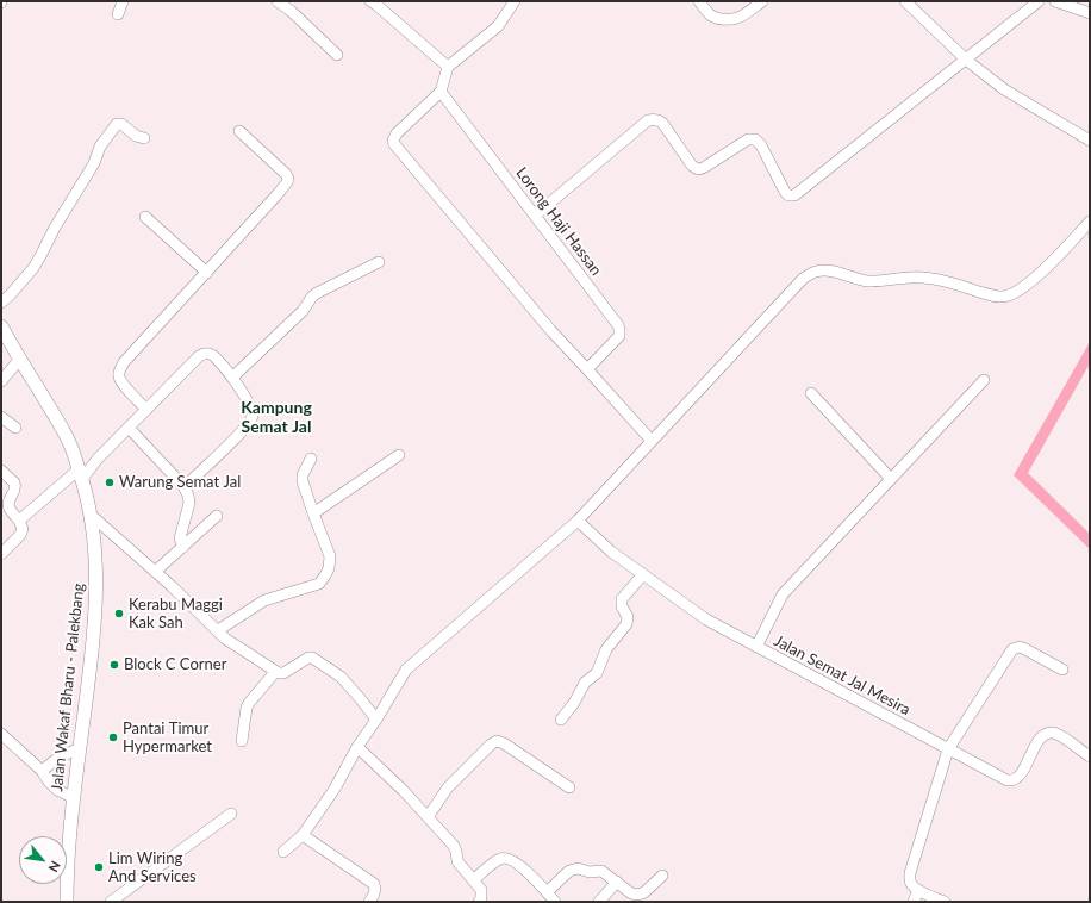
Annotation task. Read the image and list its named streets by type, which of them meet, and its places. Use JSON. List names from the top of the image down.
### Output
{
  "streets": {
    "main road": ["Jalan Wakaf Bharu - Palekbang"],
    "street": ["Lorong Haji Hassan", "Jalan Semat Jal Mesira"]
  },
  "districts": ["Kampung Semat Jal"],
  "places": [
    "Warung Semat Jal",
    "Kerabu Maggi Kak Sah",
    "Block C Corner",
    "Pantai Timur Hypermarket",
    "Lim Wiring And Services"
  ],
  "north": "bottom right"
}
